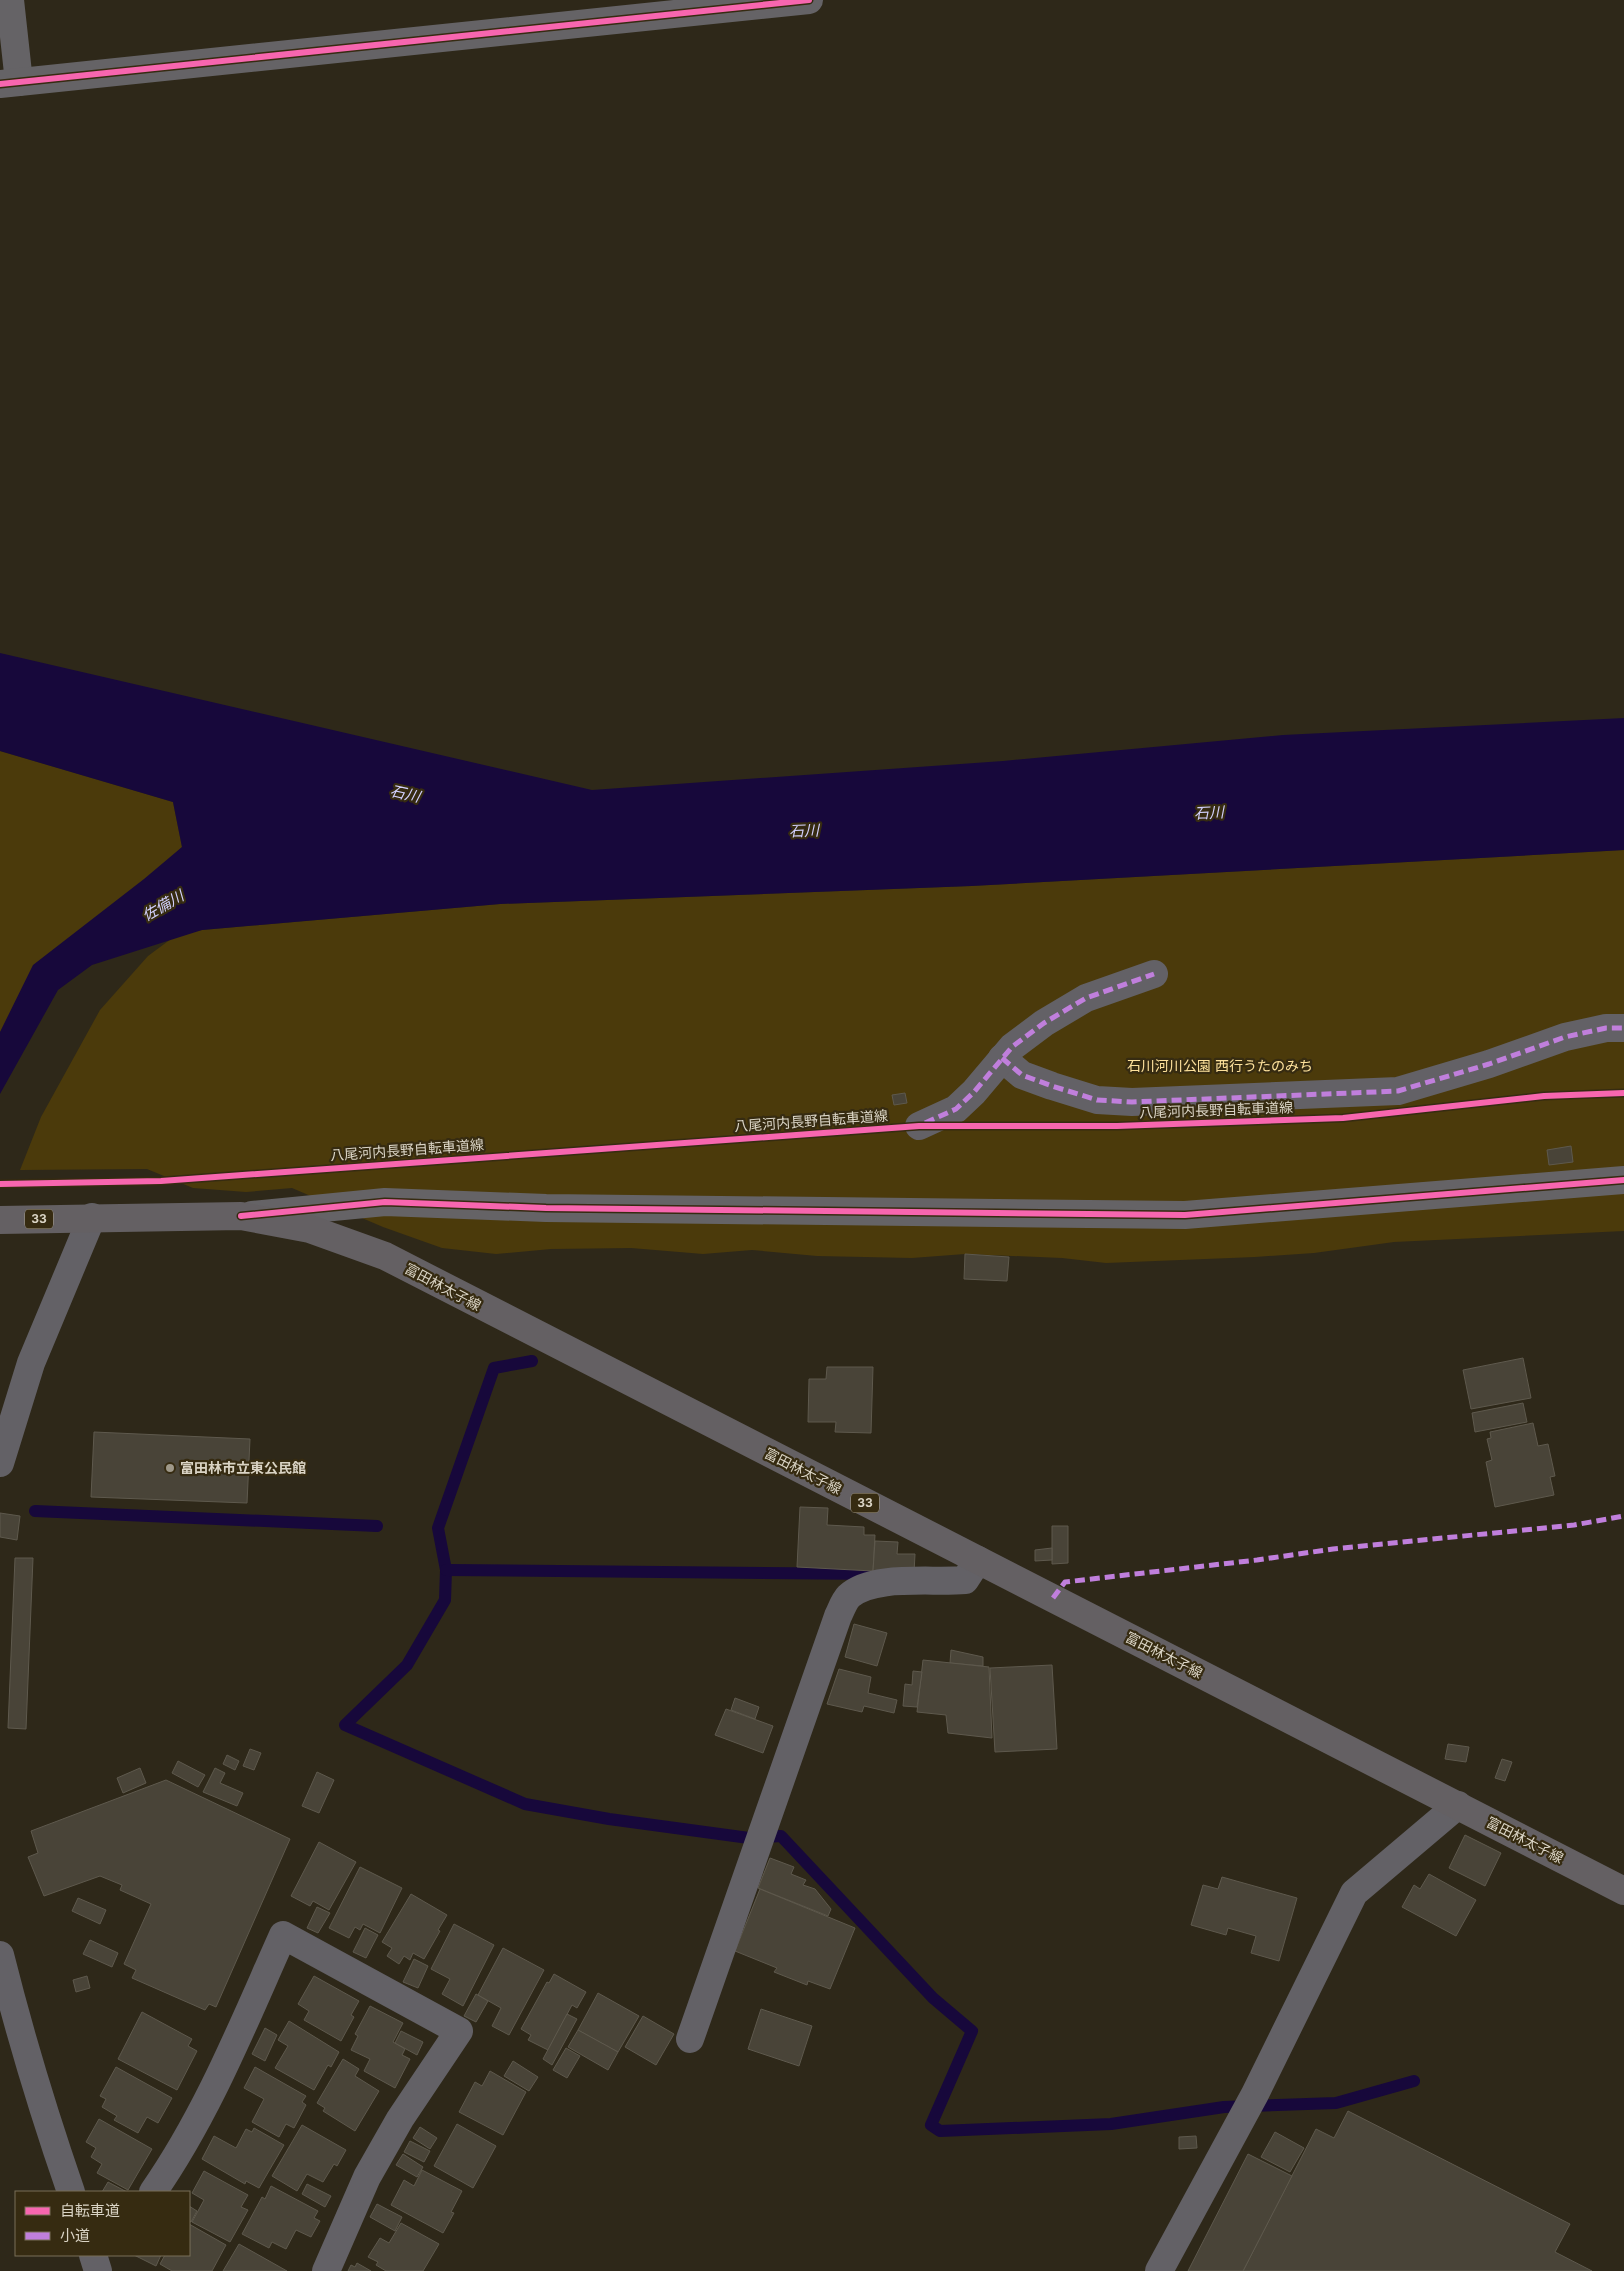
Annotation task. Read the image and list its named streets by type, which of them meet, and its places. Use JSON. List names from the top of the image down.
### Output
{
  "streets": {
    "main road": ["33", "富田林太子線"],
    "cycle path": ["八尾河内長野自転車道線"]
  },
  "water": ["石川", "佐備川"],
  "parks": ["石川河川公園 西行うたのみち"],
  "places": ["富田林市立東公民館"],
  "legend": ["自転車道", "小道"]
}
